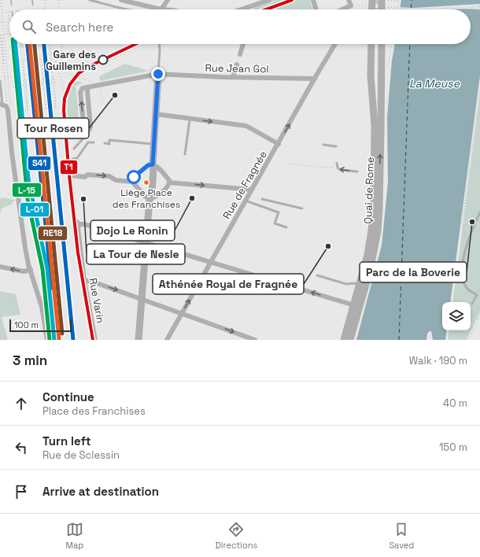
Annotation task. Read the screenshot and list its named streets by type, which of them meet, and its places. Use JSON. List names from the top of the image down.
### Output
{
  "streets": {
    "main road": ["Quai de Rome"],
    "street": ["Rue Jean Gol", "Rue de Fragnée", "Rue Varin"]
  },
  "crossings": [
    ["Rue Jean Gol", "Rue de Fragnée"]
  ],
  "one_way": ["Rue de Fragnée"],
  "water": ["La Meuse"],
  "places": [
    "Gare des Guillemins",
    "Tour Rosen",
    "Liège Place des Franchises",
    "Dojo Le Ronin",
    "La Tour de Nesle",
    "Parc de la Boverie",
    "Athénée Royal de Fragnée"
  ],
  "lines": [
    "transit line T1",
    "transit line S41",
    "transit line L-15",
    "transit line L-01",
    "transit line RE18"
  ],
  "scale_bar": "100 m",
  "page": {
    "search": "Search here",
    "scale": "100 m",
    "heading": ["3 min", "Walk · 190 m"],
    "list": [
      ["Continue", "Place des Franchises", "40 m"],
      ["Turn left", "Rue de Sclessin", "150 m"],
      "Arrive at destination"
    ],
    "nav": ["Map", "Directions", "Saved"]
  }
}
